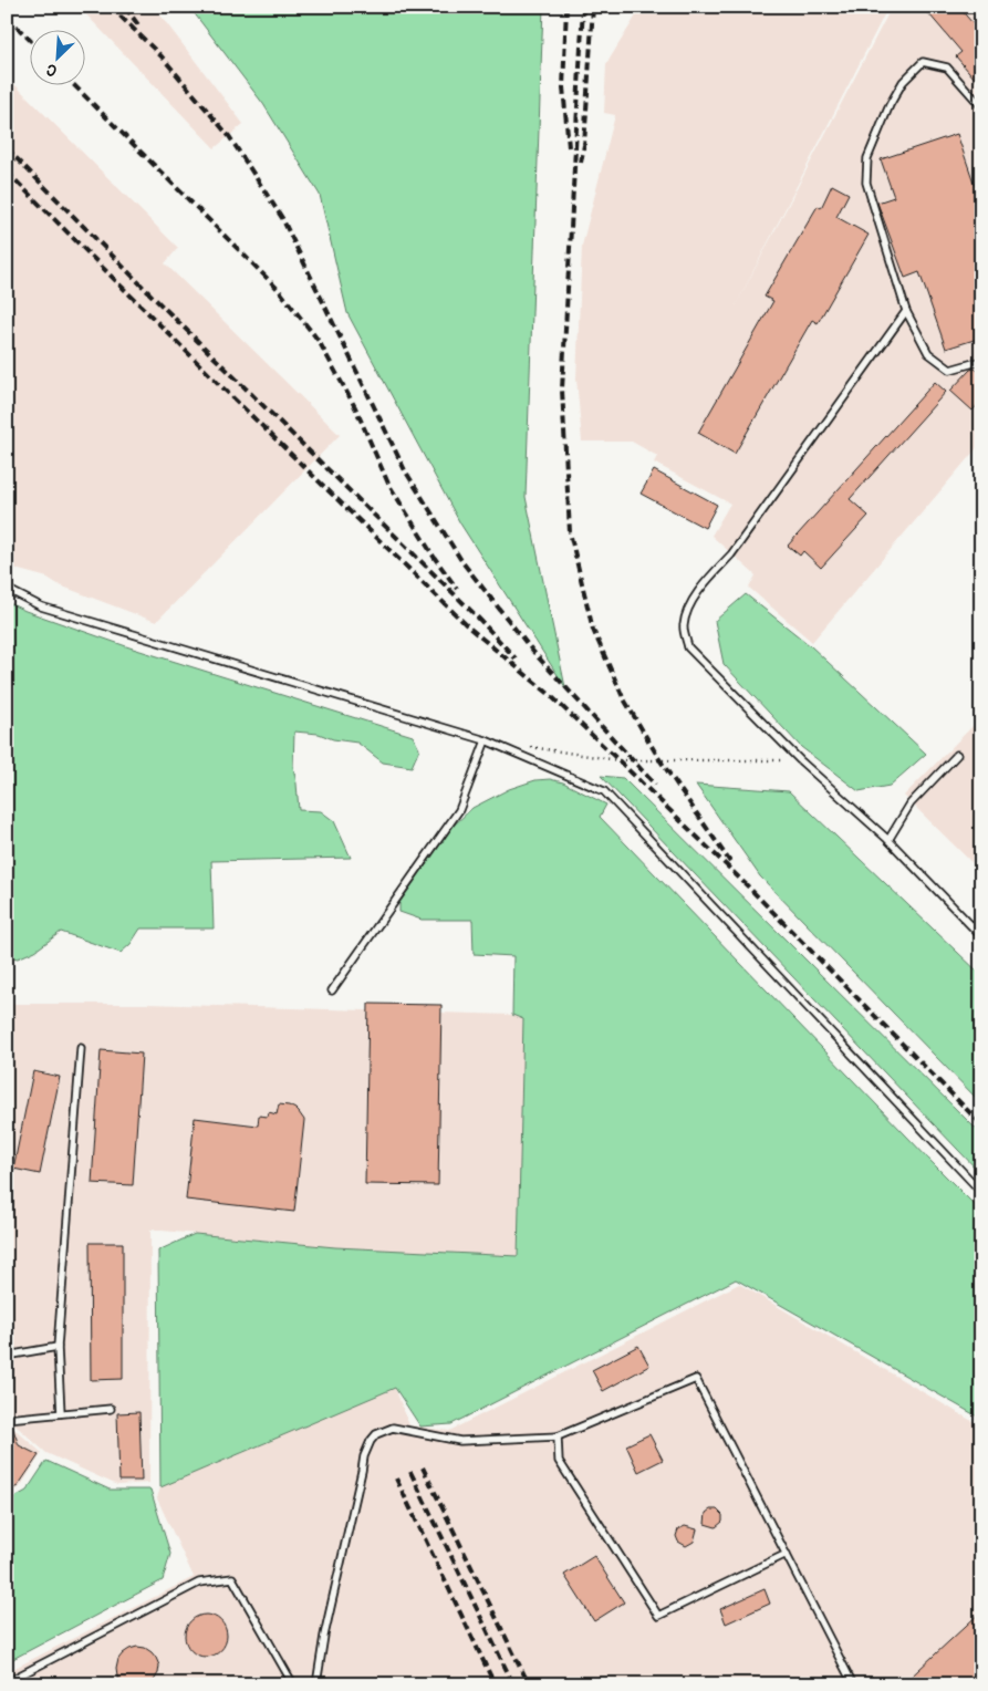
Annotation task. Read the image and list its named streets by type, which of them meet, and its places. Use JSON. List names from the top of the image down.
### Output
{
  "north": "bottom left"
}
